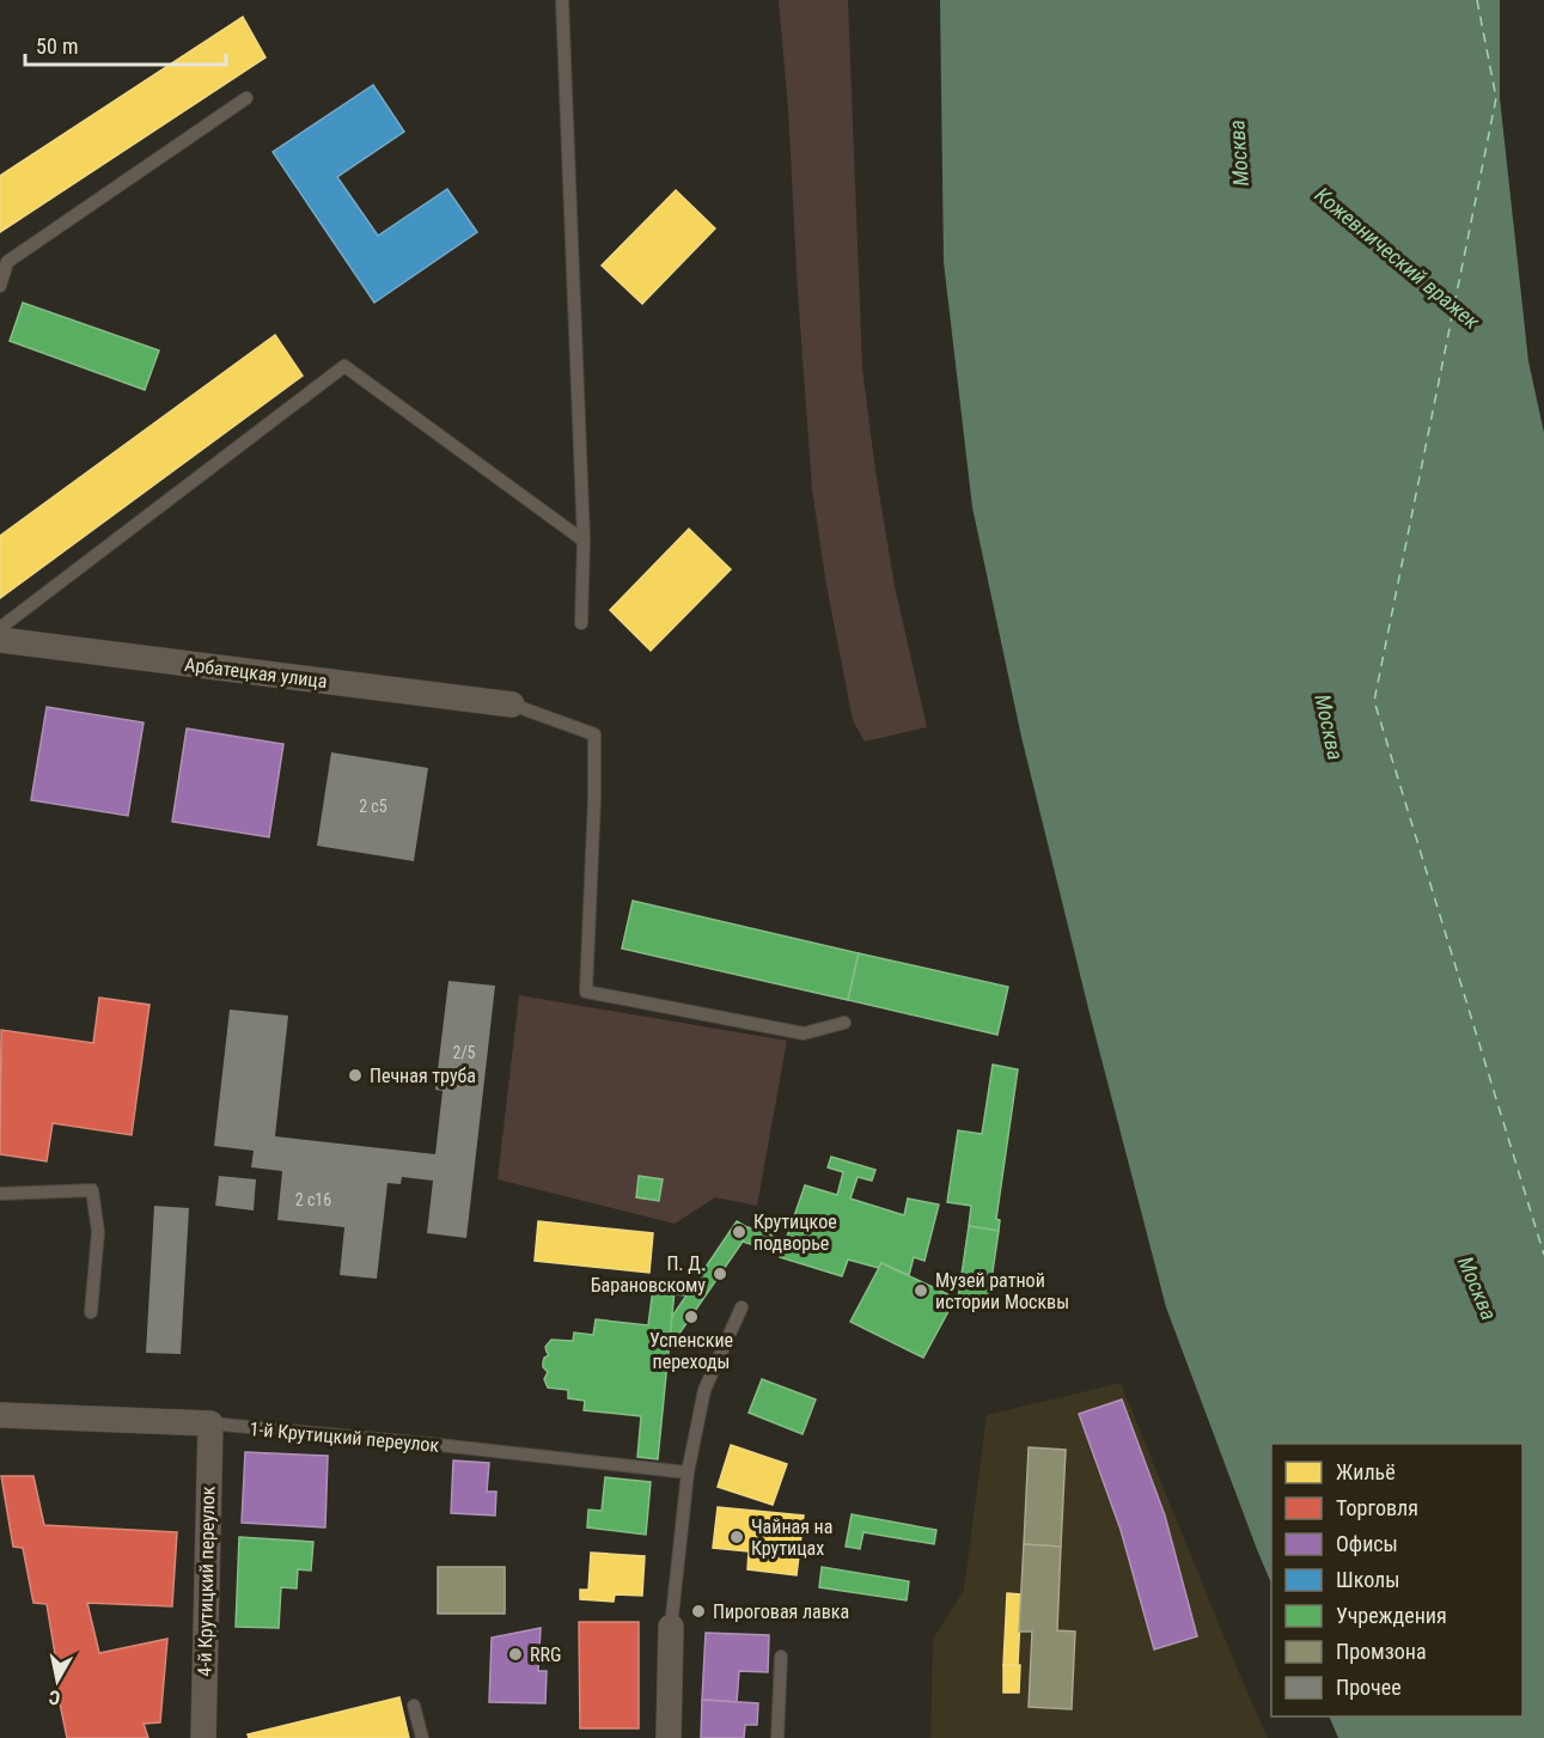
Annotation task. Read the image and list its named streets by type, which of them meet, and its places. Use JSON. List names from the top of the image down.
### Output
{
  "streets": {
    "street": ["Арбатецкая улица", "1-й Крутицкий переулок", "4-й Крутицкий переулок"]
  },
  "crossings": [
    ["1-й Крутицкий переулок", "4-й Крутицкий переулок"]
  ],
  "water": ["Москва", "Кожевнический вражек"],
  "places": [
    "Печная труба",
    "Крутицкое подворье",
    "П. Д. Барановскому",
    "Музей ратной истории Москвы",
    "Успенские переходы",
    "Чайная на Крутицах",
    "Пироговая лавка",
    "RRG"
  ],
  "house_numbers": ["2 c5", "2/5", "2 с16"],
  "legend": [
    "Жильё",
    "Торговля",
    "Офисы",
    "Школы",
    "Учреждения",
    "Промзона",
    "Прочее"
  ],
  "scale_bar": "50 m",
  "north": "bottom"
}
